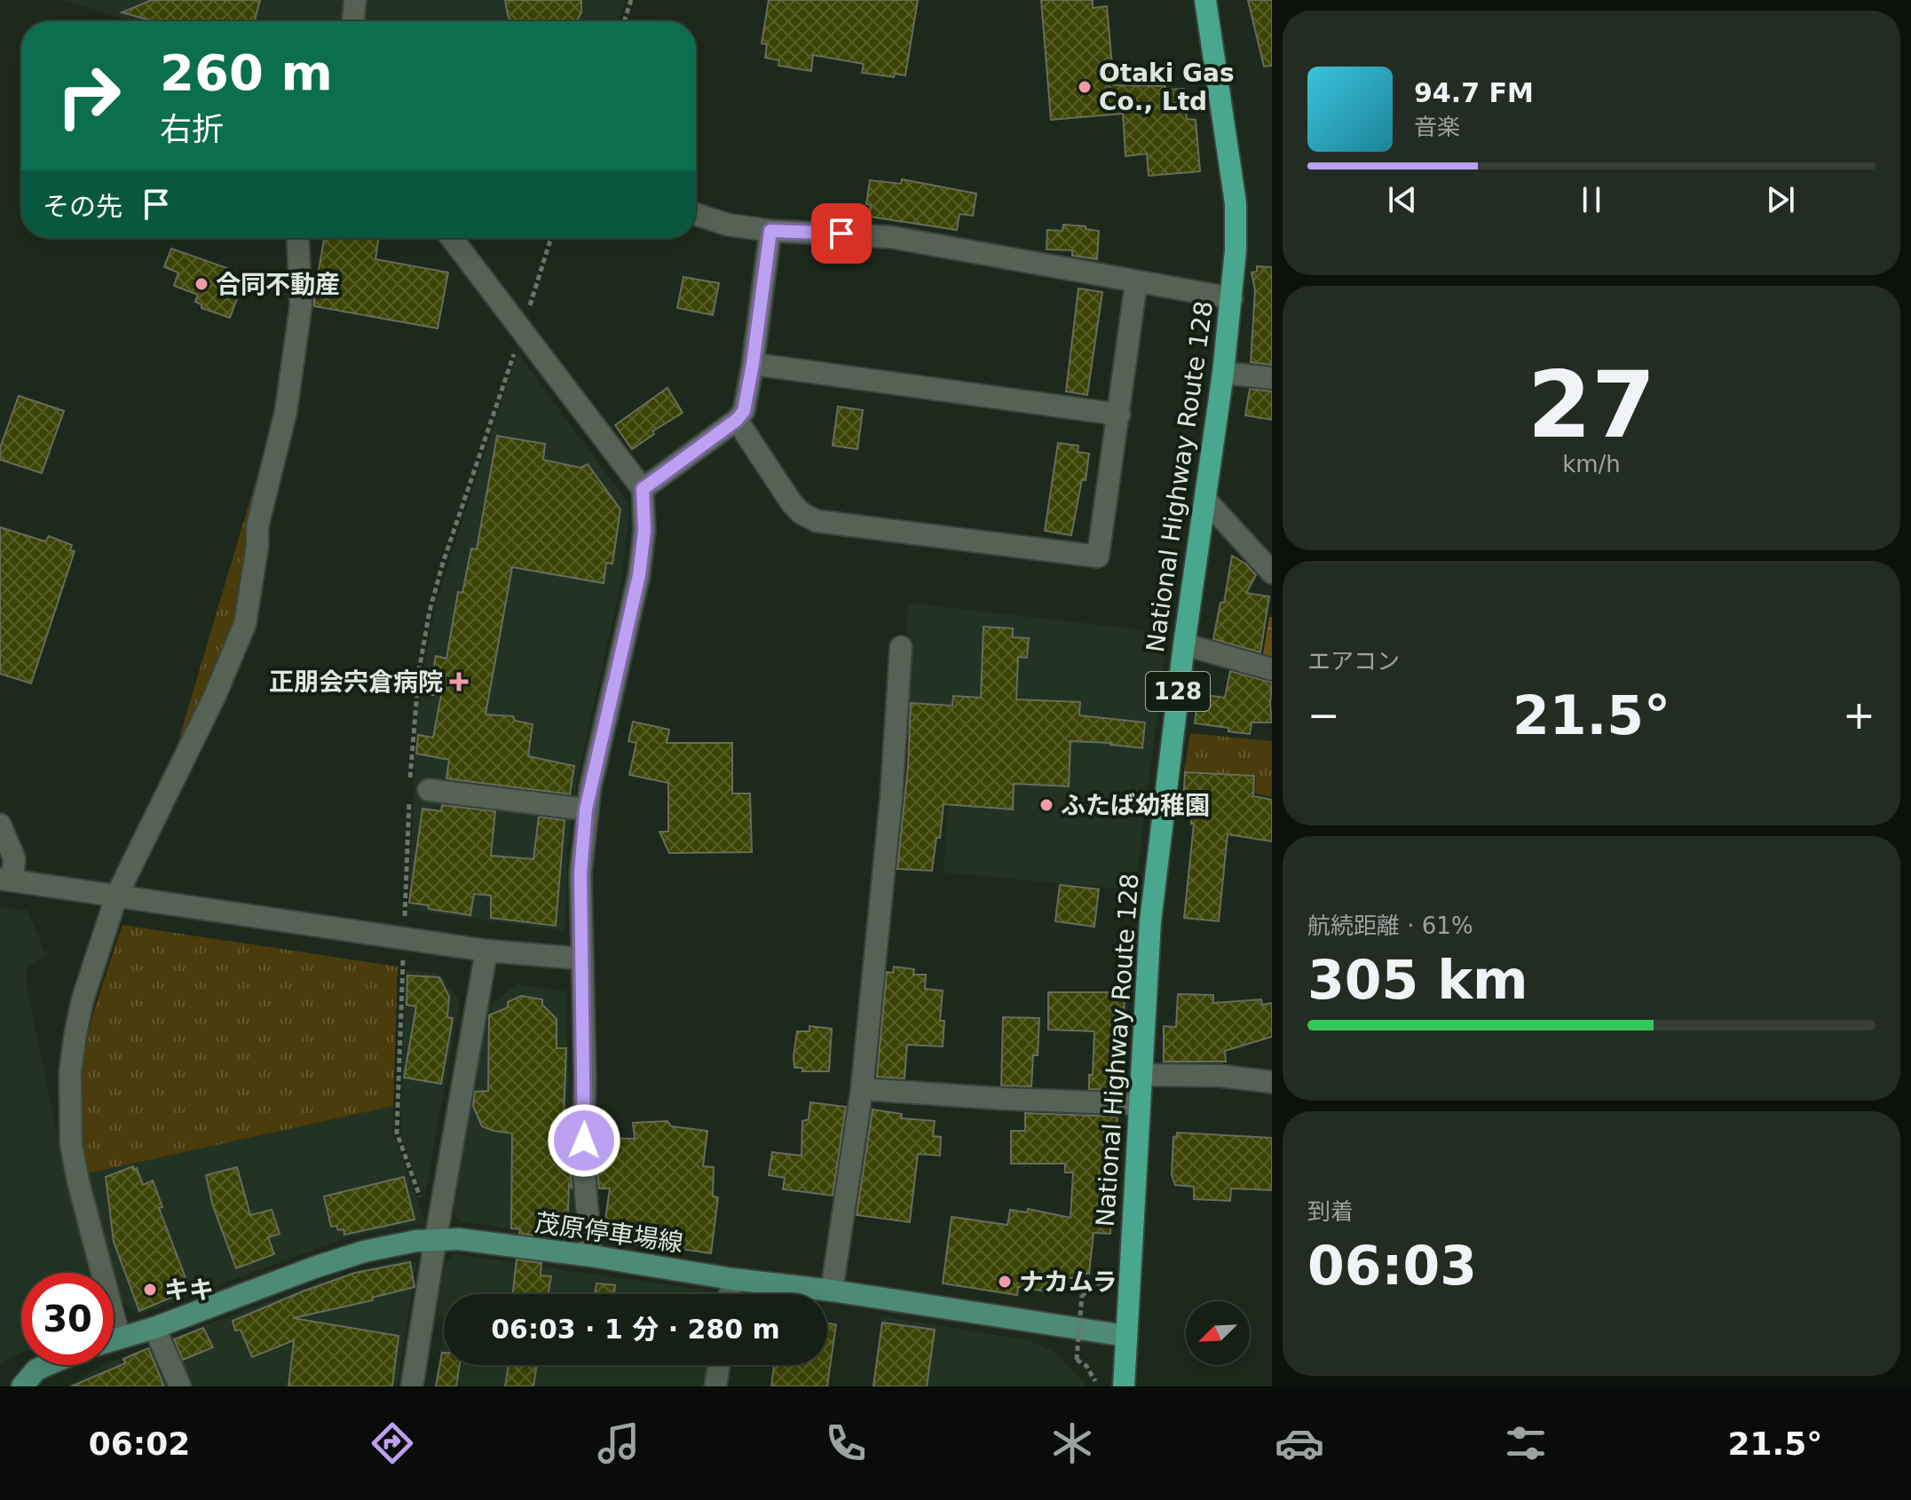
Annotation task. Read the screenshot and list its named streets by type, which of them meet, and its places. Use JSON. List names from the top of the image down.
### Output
{
  "streets": {
    "highway": ["National Highway Route 128", "128"],
    "main road": ["茂原停車場線"]
  },
  "crossings": [
    ["National Highway Route 128", "茂原停車場線"]
  ],
  "places": {
    "other": [
      "Otaki Gas Co., Ltd",
      "合同不動産",
      "ふたば幼稚園",
      "ナカムラ",
      "キキ"
    ],
    "health": ["正朋会宍倉病院"]
  },
  "north": "bottom left",
  "page": {
    "turn": ["260 m", "右折"],
    "song": ["94.7 FM", "音楽"],
    "then": "その先",
    "tile": [
      ["27", "km/h"],
      "エアコン",
      ["航続距離 · 61%", "305 km"],
      ["到着", "06:03"]
    ],
    "heat": ["−", "21.5°", "+"],
    "limit": "30",
    "trip": "06:03 · 1 分 · 280 m",
    "tabs": ["06:02", "21.5°"]
  }
}
